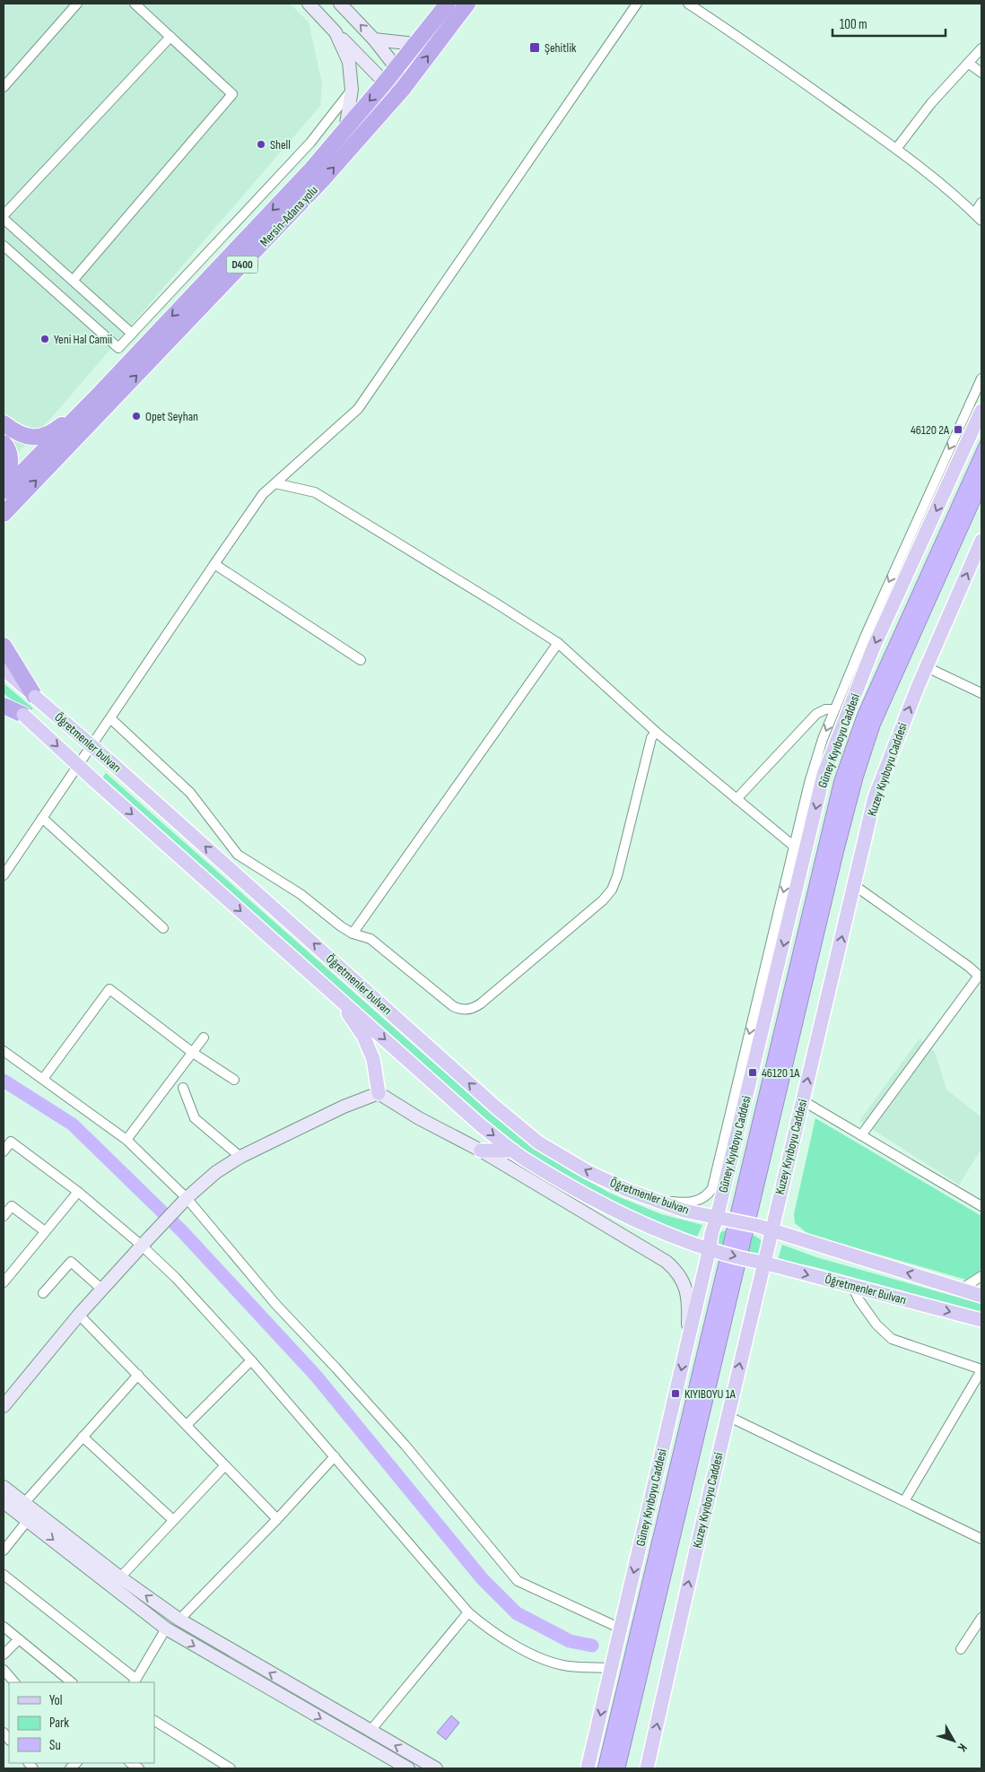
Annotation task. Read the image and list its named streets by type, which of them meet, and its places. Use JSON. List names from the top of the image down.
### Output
{
  "streets": {
    "highway": ["Mersin-Adana yolu", "D400"],
    "main road": [
      "Güney Kıyıboyu Caddesi",
      "Öğretmenler bulvarı",
      "Kuzey Kıyıboyu Caddesi",
      "Öğretmenler Bulvarı"
    ]
  },
  "crossings": [
    ["Güney Kıyıboyu Caddesi", "Öğretmenler bulvarı"],
    ["Öğretmenler bulvarı", "Kuzey Kıyıboyu Caddesi"],
    ["Öğretmenler bulvarı", "Öğretmenler Bulvarı"],
    ["Kuzey Kıyıboyu Caddesi", "Öğretmenler Bulvarı"]
  ],
  "one_way": ["Güney Kıyıboyu Caddesi", "Kuzey Kıyıboyu Caddesi"],
  "places": {
    "transit": [
      "Şehitlik",
      "46120 2A",
      "46120 1A",
      "KIYIBOYU 1A"
    ],
    "other": ["Shell", "Yeni Hal Camii", "Opet Seyhan"]
  },
  "legend": ["Yol", "Park", "Su"],
  "scale_bar": "100 m",
  "north": "bottom right"
}
